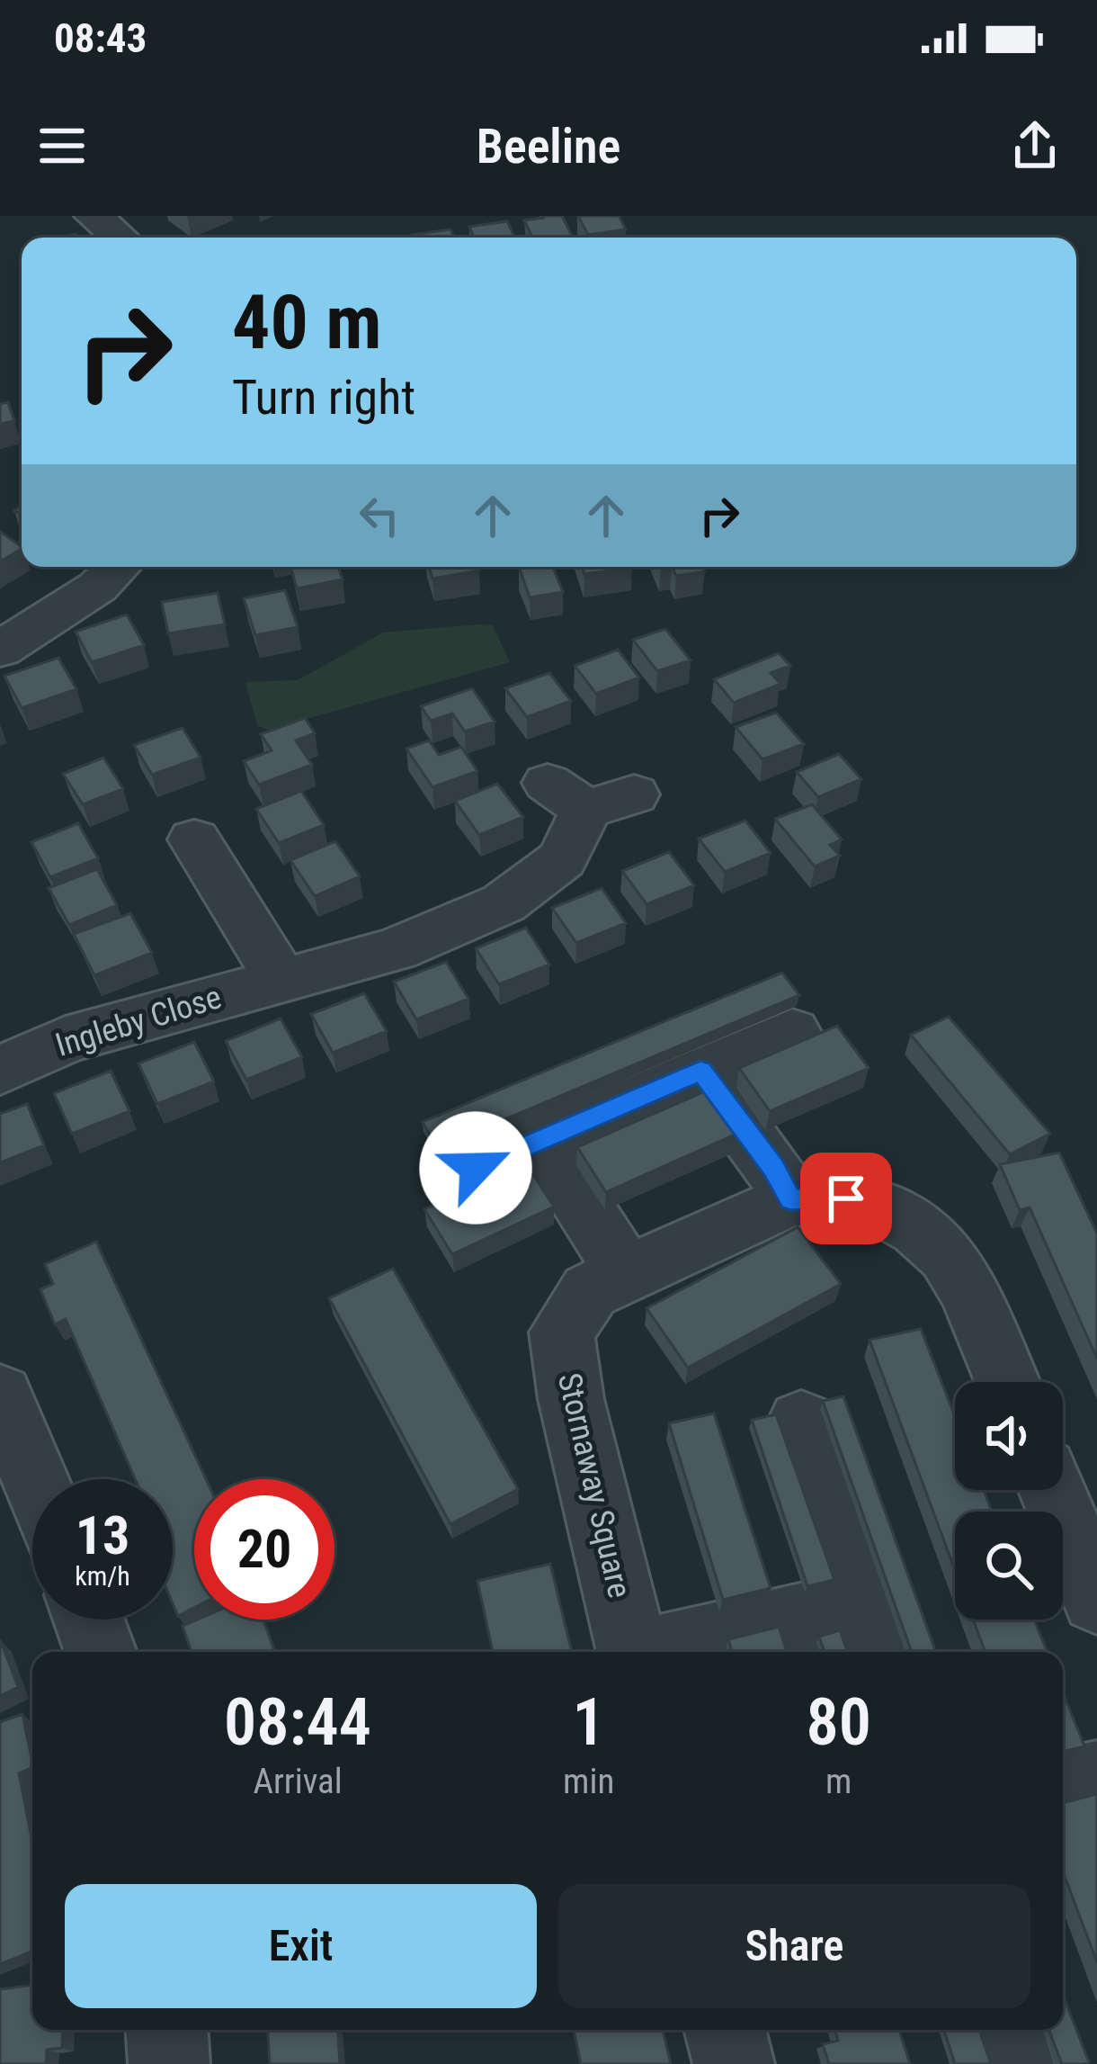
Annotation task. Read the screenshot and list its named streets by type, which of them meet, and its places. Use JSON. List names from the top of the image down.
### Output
{
  "streets": {
    "street": ["Ingleby Close", "Stornaway Square"]
  },
  "page": {
    "status": "08:43",
    "header": "Beeline",
    "turn": ["40 m", "Turn right"],
    "speed": "13 km/h",
    "limit": "20",
    "eta": [
      "08:44",
      "Arrival",
      "1",
      "min",
      "80",
      "m"
    ],
    "buttons": ["Exit", "Share"]
  }
}
